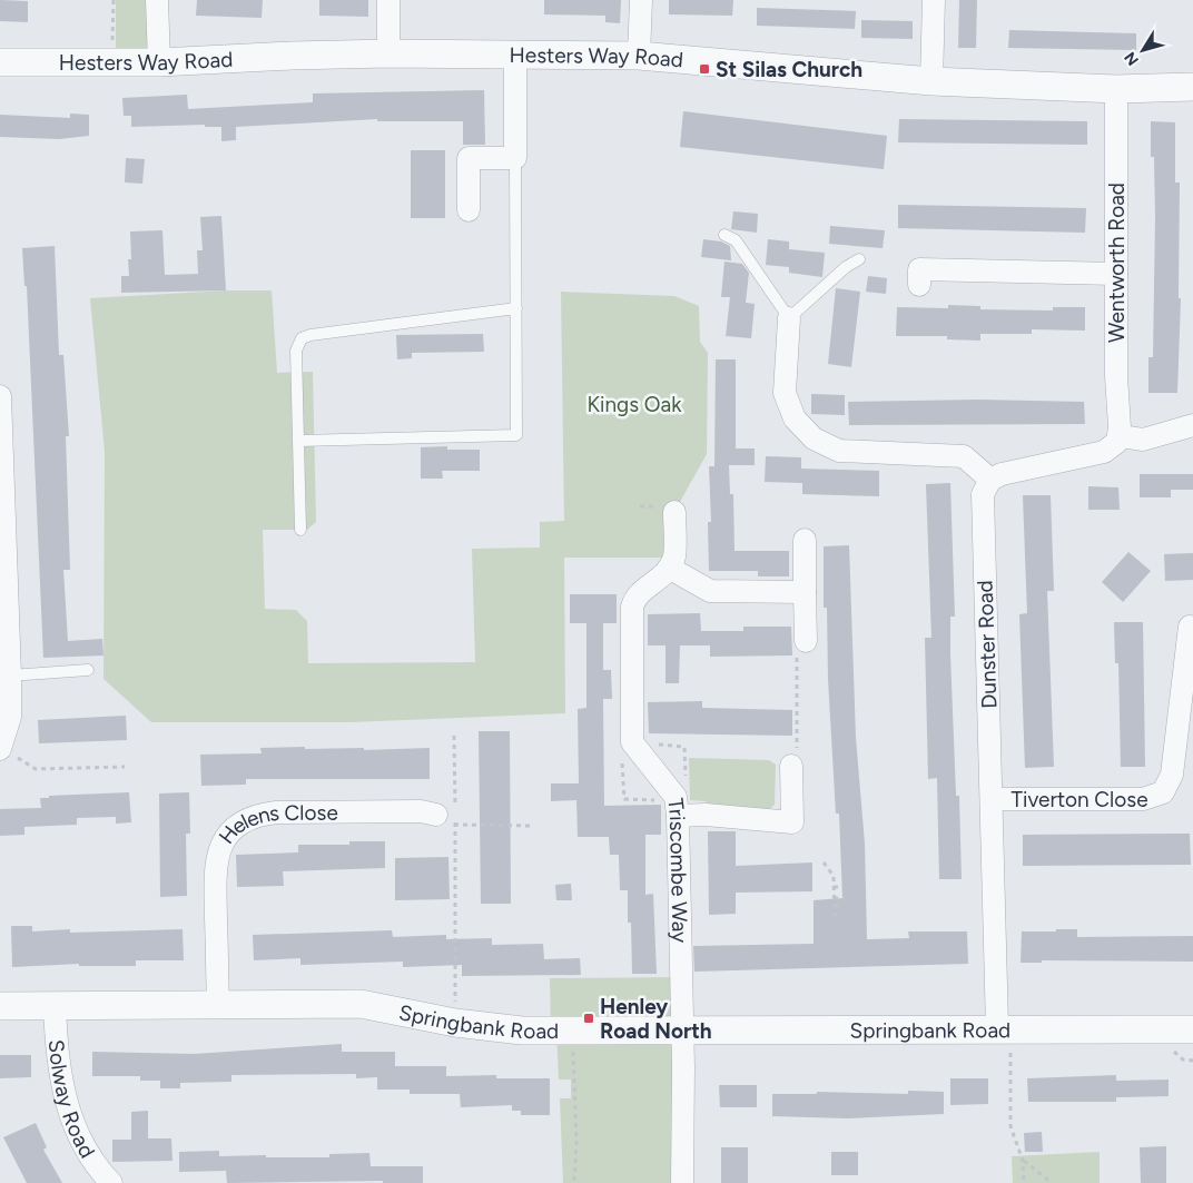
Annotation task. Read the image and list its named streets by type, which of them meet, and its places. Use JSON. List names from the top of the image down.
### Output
{
  "streets": {
    "street": [
      "Hesters Way Road",
      "Wentworth Road",
      "Dunster Road",
      "Tiverton Close",
      "Helens Close",
      "Triscombe Way",
      "Springbank Road",
      "Solway Road"
    ]
  },
  "crossings": [
    ["Hesters Way Road", "Wentworth Road"],
    ["Dunster Road", "Tiverton Close"],
    ["Dunster Road", "Springbank Road"],
    ["Helens Close", "Springbank Road"],
    ["Triscombe Way", "Springbank Road"],
    ["Springbank Road", "Solway Road"]
  ],
  "parks": ["Kings Oak"],
  "places": {
    "transit": ["St Silas Church", "Henley Road North"]
  },
  "north": "bottom left"
}
